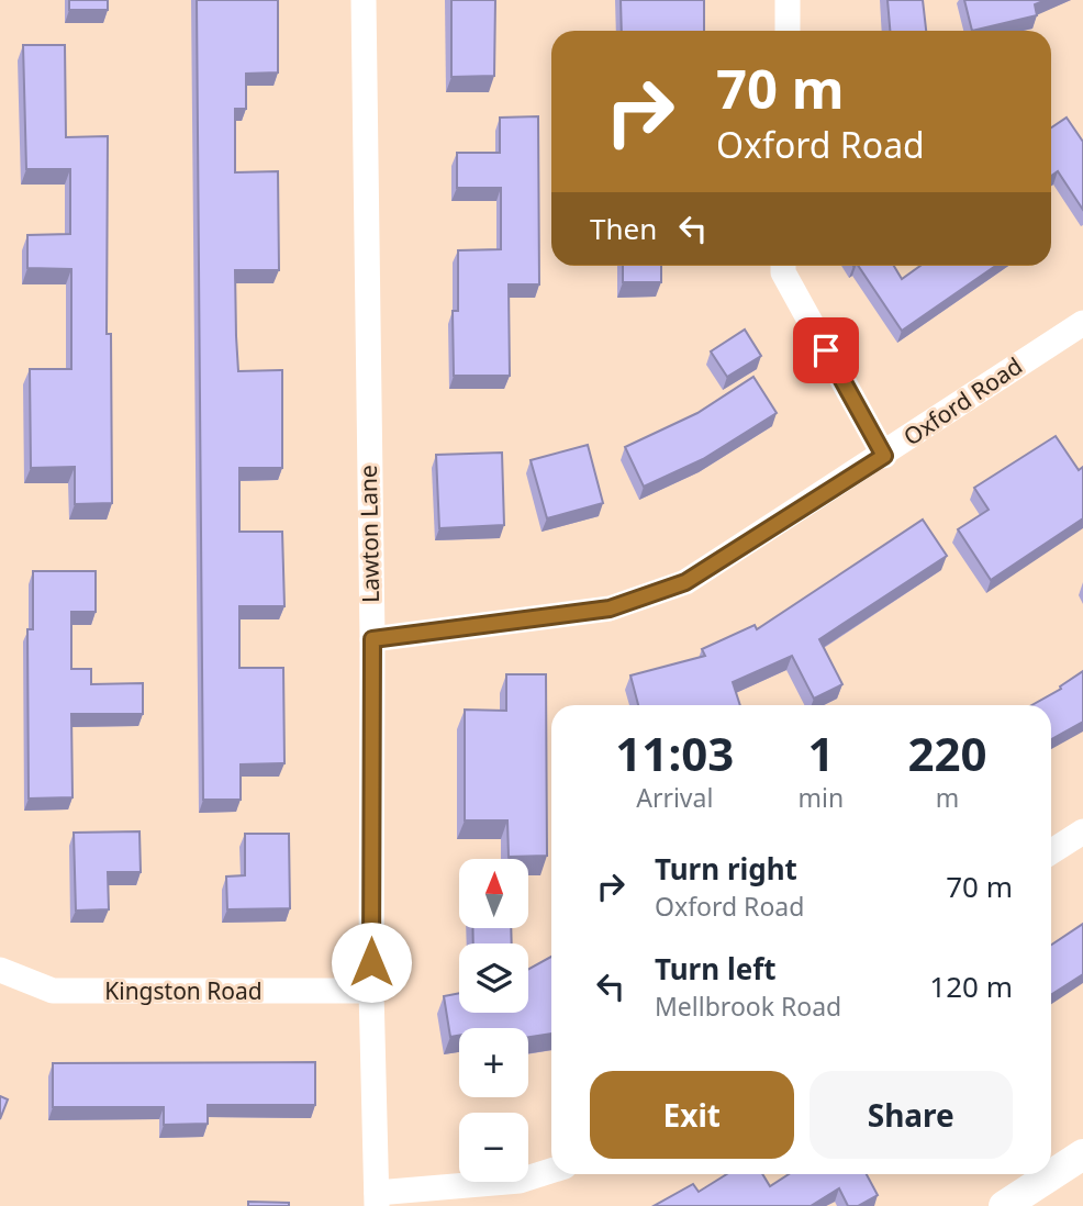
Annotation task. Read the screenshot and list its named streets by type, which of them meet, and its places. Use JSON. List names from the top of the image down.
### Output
{
  "streets": {
    "street": ["Oxford Road", "Lawton Lane", "Kingston Road"]
  },
  "crossings": [
    ["Oxford Road", "Lawton Lane"],
    ["Lawton Lane", "Kingston Road"]
  ],
  "north": "top",
  "page": {
    "turn": ["70 m", "Oxford Road"],
    "then": "Then",
    "eta": [
      "11:03",
      "Arrival",
      "1",
      "min",
      "220",
      "m"
    ],
    "list": [
      {
        "name": "Turn right",
        "note": "Oxford Road",
        "value": "70 m"
      },
      {
        "name": "Turn left",
        "note": "Mellbrook Road",
        "value": "120 m"
      }
    ],
    "map_buttons": ["+", "−"],
    "buttons": ["Exit", "Share"]
  }
}
